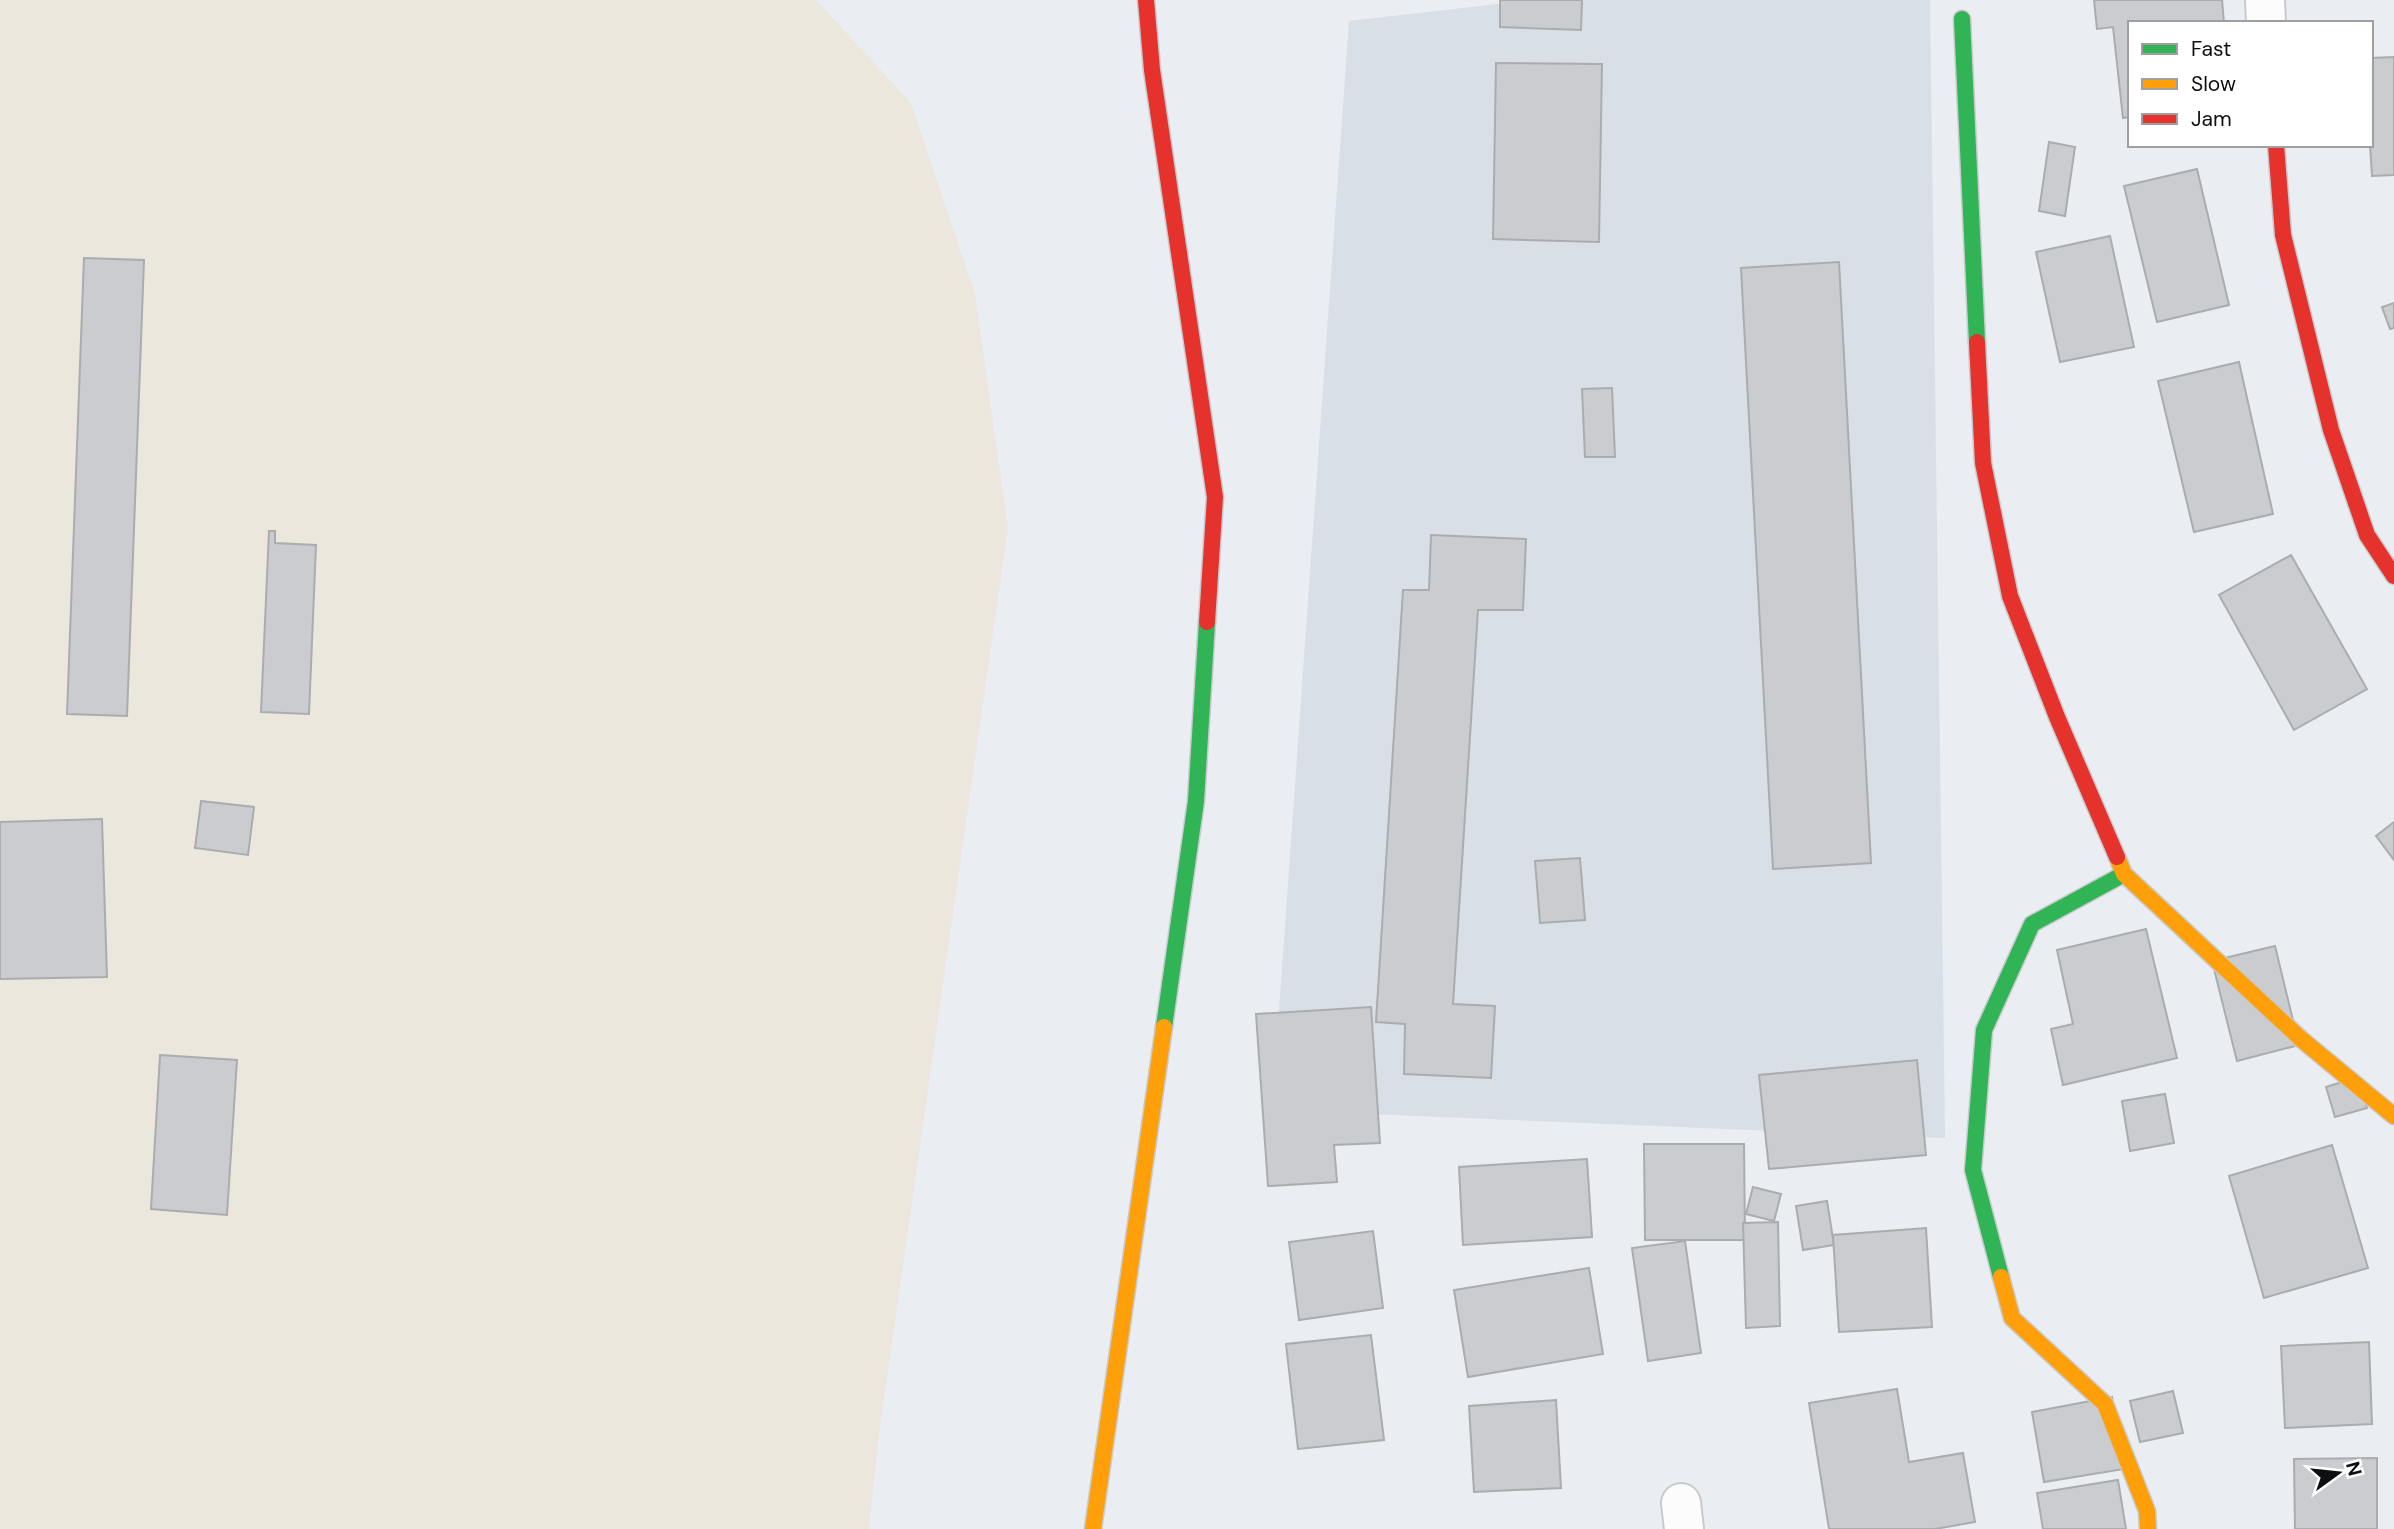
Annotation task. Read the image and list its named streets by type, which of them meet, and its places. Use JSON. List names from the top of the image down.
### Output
{
  "legend": ["Fast", "Slow", "Jam"],
  "north": "right"
}
